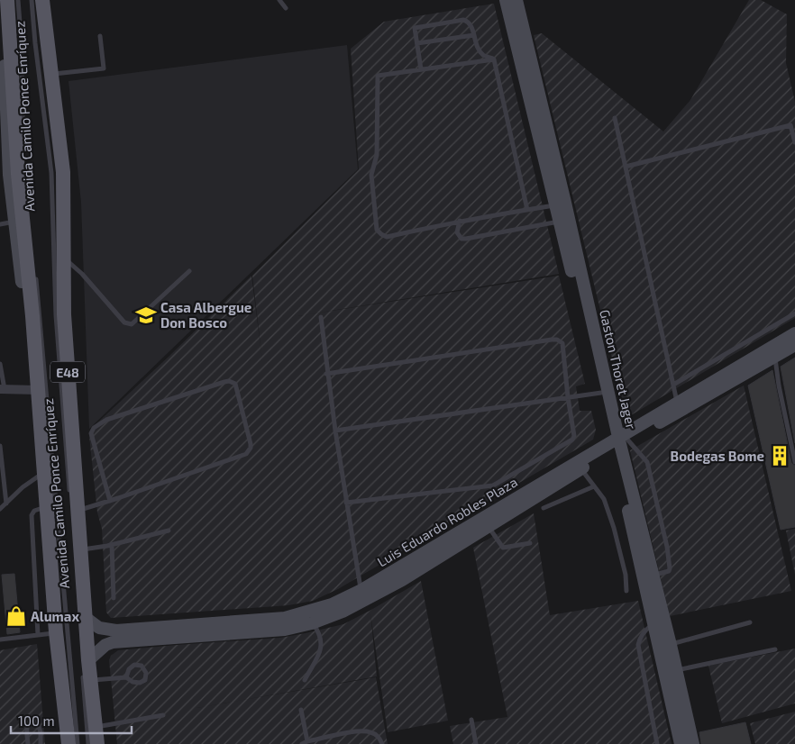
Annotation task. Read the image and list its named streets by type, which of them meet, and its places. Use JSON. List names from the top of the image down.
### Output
{
  "streets": {
    "main road": ["Avenida Camilo Ponce Enríquez", "E48"],
    "street": ["Gaston Thoret Jager", "Luis Eduardo Robles Plaza"]
  },
  "crossings": [
    ["Avenida Camilo Ponce Enríquez", "Luis Eduardo Robles Plaza"],
    ["Gaston Thoret Jager", "Luis Eduardo Robles Plaza"]
  ],
  "places": {
    "school or university": ["Casa Albergue Don Bosco"],
    "building": ["Bodegas Bome"],
    "shop": ["Alumax"]
  },
  "scale_bar": "100 m"
}
